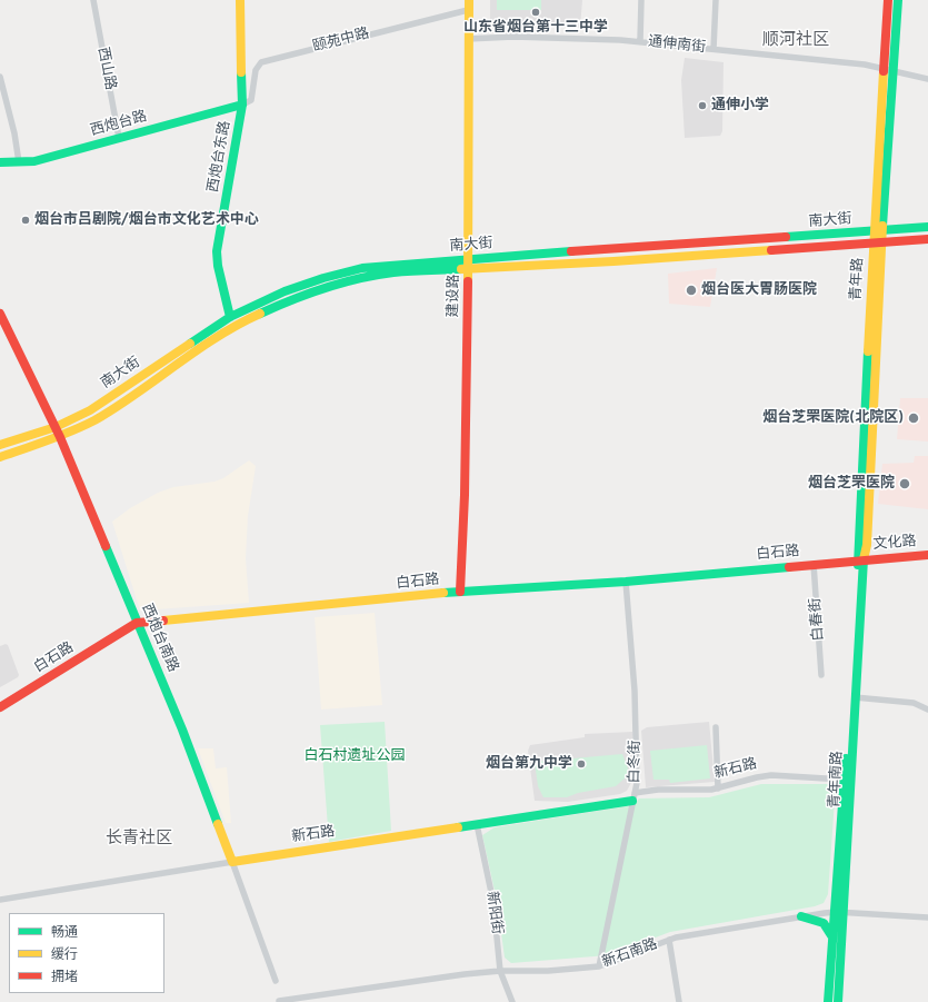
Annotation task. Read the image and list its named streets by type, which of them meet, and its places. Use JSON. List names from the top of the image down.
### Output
{
  "streets": {
    "main road": [
      "西炮台路",
      "西炮台东路",
      "南大街",
      "青年路",
      "建设路",
      "文化路",
      "白石路",
      "西炮台南路",
      "新石路",
      "青年南路"
    ],
    "street": [
      "颐苑中路",
      "通伸南街",
      "西山路",
      "白春街",
      "白冬街",
      "新阳街",
      "新石南路"
    ]
  },
  "crossings": [
    ["颐苑中路", "西炮台路"],
    ["颐苑中路", "西炮台东路"],
    ["颐苑中路", "建设路"],
    ["通伸南街", "青年路"],
    ["通伸南街", "建设路"],
    ["西山路", "西炮台路"],
    ["西炮台路", "西炮台东路"],
    ["西炮台东路", "南大街"],
    ["南大街", "青年路"],
    ["南大街", "建设路"],
    ["南大街", "西炮台南路"],
    ["青年路", "文化路"],
    ["青年路", "白石路"],
    ["青年路", "青年南路"],
    ["建设路", "白石路"],
    ["文化路", "白石路"],
    ["文化路", "青年南路"],
    ["白石路", "白春街"],
    ["白石路", "西炮台南路"],
    ["白石路", "白冬街"],
    ["白石路", "青年南路"],
    ["西炮台南路", "新石路"],
    ["白冬街", "新石路"],
    ["白冬街", "新石南路"],
    ["新石路", "青年南路"],
    ["新石路", "新阳街"],
    ["青年南路", "新石南路"],
    ["新阳街", "新石南路"]
  ],
  "districts": ["顺河社区", "长青社区"],
  "parks": ["白石村遗址公园"],
  "places": [
    "山东省烟台第十三中学",
    "通伸小学",
    "烟台市吕剧院/烟台市文化艺术中心",
    "烟台医大胃肠医院",
    "烟台芝罘医院(北院区)",
    "烟台芝罘医院",
    "烟台第九中学"
  ],
  "legend": ["畅通", "缓行", "拥堵"]
}
